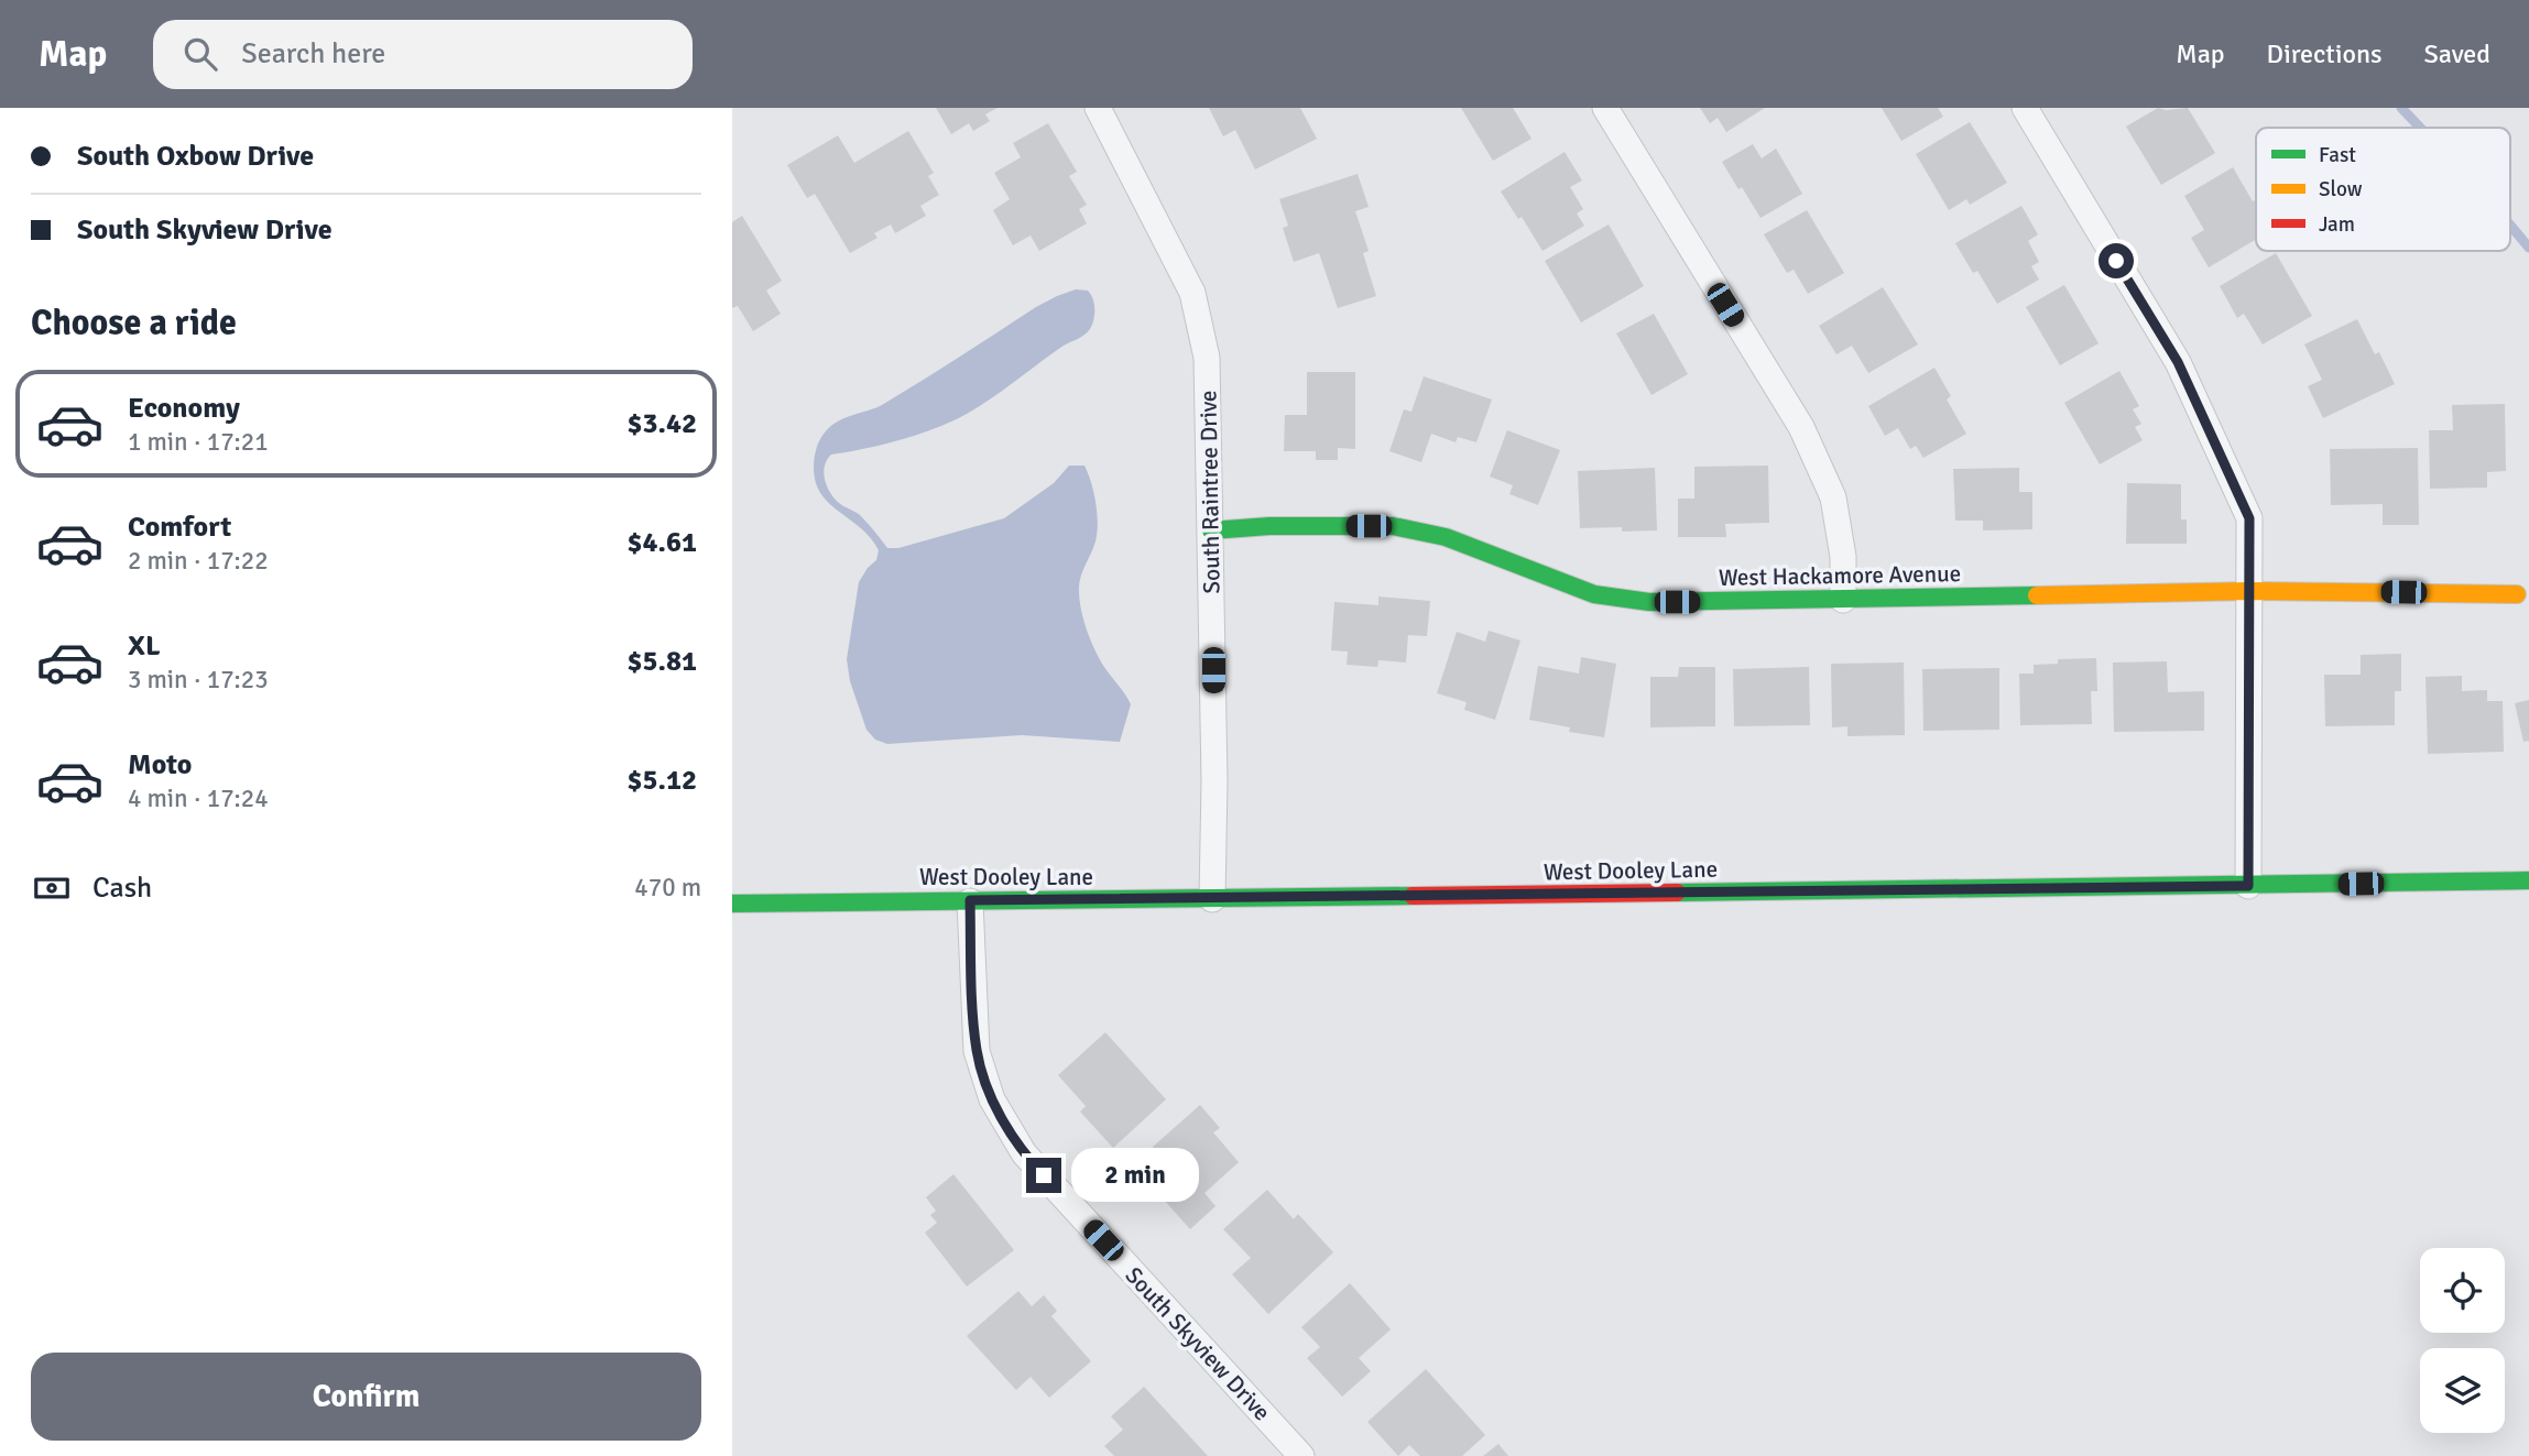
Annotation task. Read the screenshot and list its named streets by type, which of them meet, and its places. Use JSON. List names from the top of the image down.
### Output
{
  "streets": {
    "street": [
      "South Raintree Drive",
      "West Hackamore Avenue",
      "West Dooley Lane",
      "South Skyview Drive"
    ]
  },
  "crossings": [
    ["South Raintree Drive", "West Hackamore Avenue"],
    ["South Raintree Drive", "West Dooley Lane"],
    ["West Dooley Lane", "South Skyview Drive"]
  ],
  "legend": ["Fast", "Slow", "Jam"],
  "page": {
    "header": "Map",
    "search": "Search here",
    "nav": ["Map", "Directions", "Saved"],
    "banner": ["South Oxbow Drive", "South Skyview Drive"],
    "heading": "Choose a ride",
    "list": [
      {
        "name": "Economy",
        "note": "1 min · 17:21",
        "value": "$3.42"
      },
      {
        "name": "Comfort",
        "note": "2 min · 17:22",
        "value": "$4.61"
      },
      {
        "name": "XL",
        "note": "3 min · 17:23",
        "value": "$5.81"
      },
      {
        "name": "Moto",
        "note": "4 min · 17:24",
        "value": "$5.12"
      }
    ],
    "pay": ["Cash", "470 m"],
    "bubble": "2 min",
    "buttons": "Confirm"
  }
}
